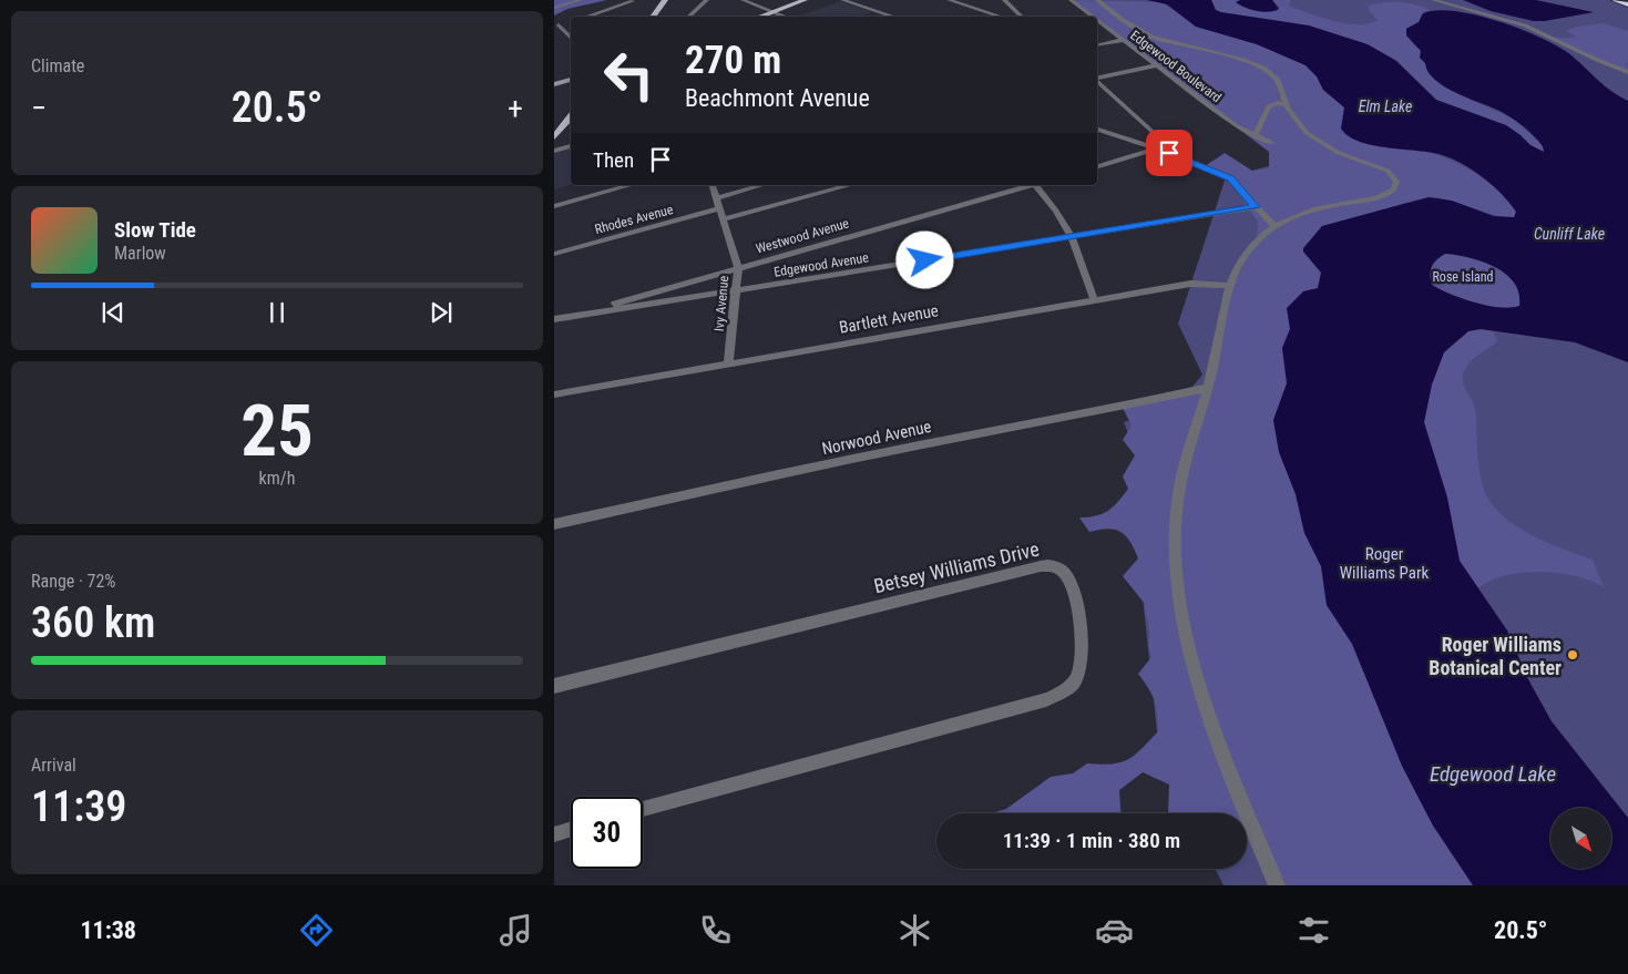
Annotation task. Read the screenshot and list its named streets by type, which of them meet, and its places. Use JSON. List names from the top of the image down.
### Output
{
  "streets": {
    "street": [
      "Edgewood Boulevard",
      "Rhodes Avenue",
      "Westwood Avenue",
      "Edgewood Avenue",
      "Ivy Avenue",
      "Bartlett Avenue",
      "Norwood Avenue",
      "Betsey Williams Drive"
    ]
  },
  "crossings": [
    ["Rhodes Avenue", "Ivy Avenue"],
    ["Westwood Avenue", "Edgewood Avenue"],
    ["Westwood Avenue", "Ivy Avenue"],
    ["Edgewood Avenue", "Ivy Avenue"],
    ["Ivy Avenue", "Bartlett Avenue"]
  ],
  "water": ["Elm Lake", "Cunliff Lake", "Edgewood Lake"],
  "parks": ["Rose Island", "Roger Williams Park"],
  "places": ["Roger Williams Botanical Center"],
  "north": "bottom right",
  "page": {
    "tile": [
      "Climate",
      ["25", "km/h"],
      ["Range · 72%", "360 km"],
      ["Arrival", "11:39"]
    ],
    "turn": ["270 m", "Beachmont Avenue"],
    "heat": ["−", "20.5°", "+"],
    "then": "Then",
    "song": ["Slow Tide", "Marlow"],
    "limit": "30",
    "trip": "11:39 · 1 min · 380 m",
    "tabs": ["11:38", "20.5°"]
  }
}
